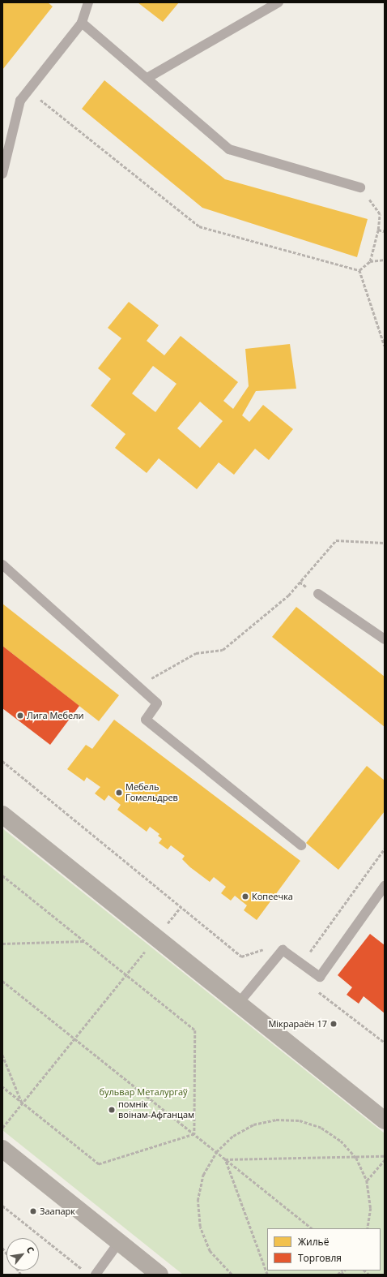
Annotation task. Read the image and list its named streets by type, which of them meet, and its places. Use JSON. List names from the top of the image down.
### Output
{
  "parks": ["бульвар Металургаў"],
  "places": [
    "Лига Мебели",
    "Мебель Гомельдрев",
    "Копеечка",
    "Мікрараён 17",
    "помнік воінам-Афганцам",
    "Заапарк"
  ],
  "legend": ["Жильё", "Торговля"],
  "north": "top right"
}
